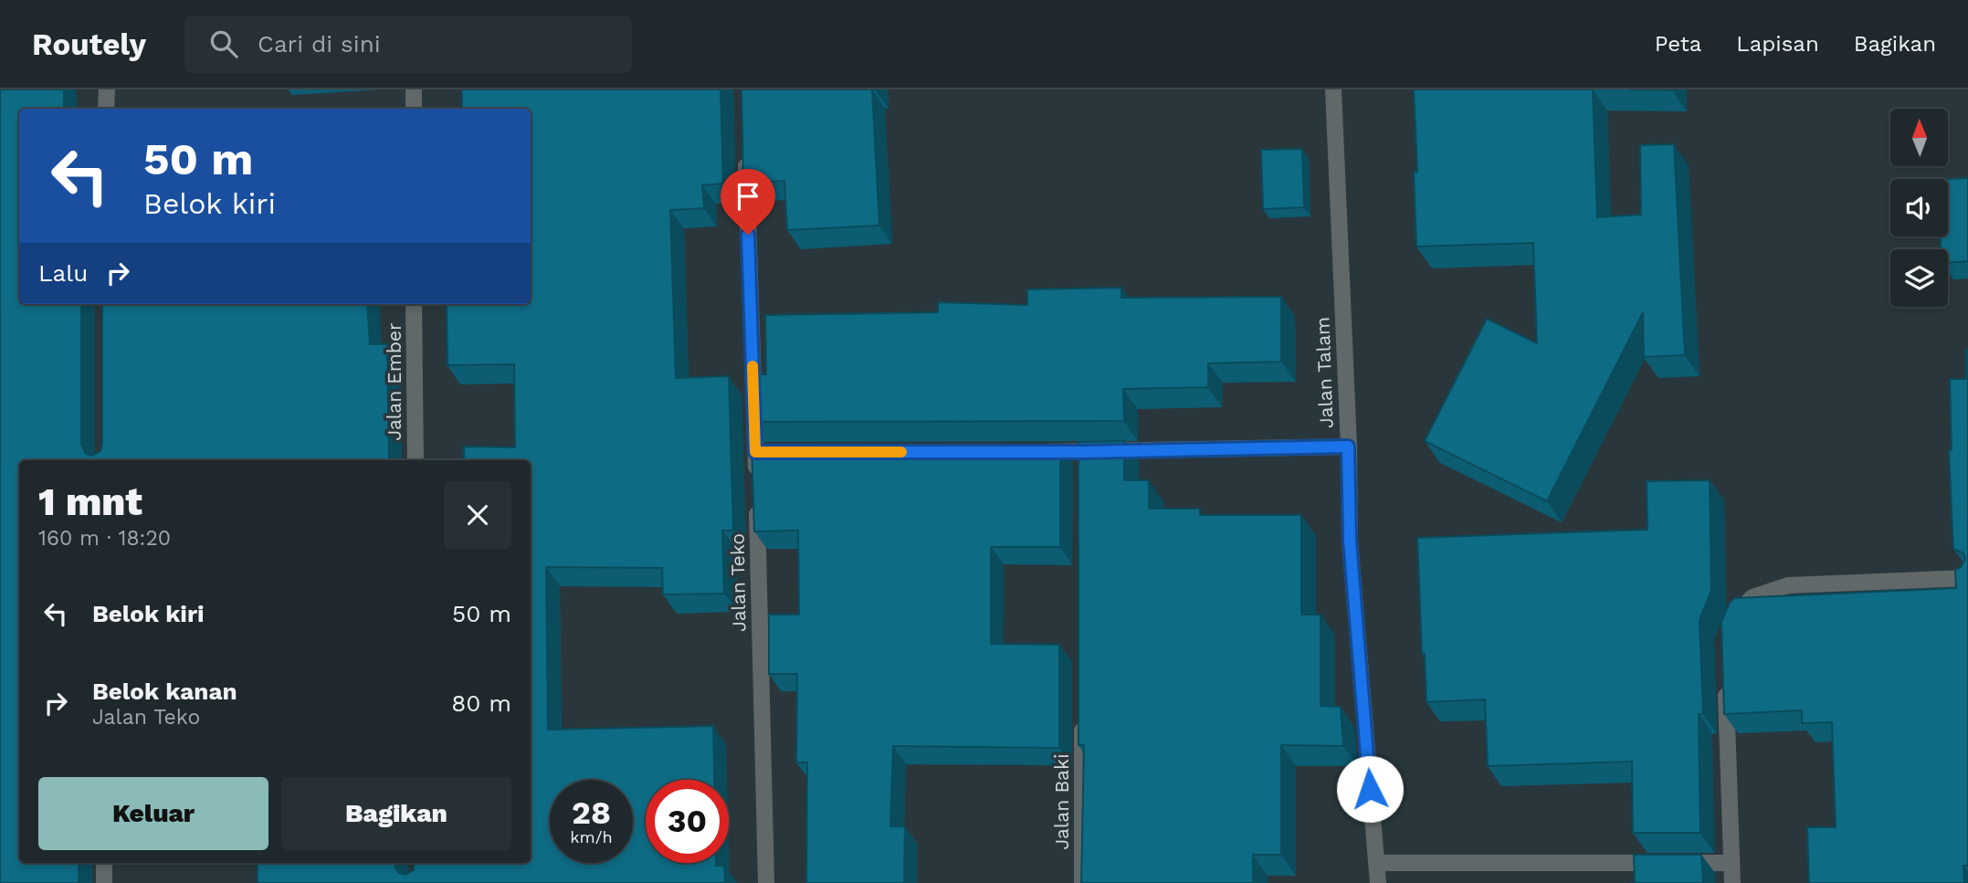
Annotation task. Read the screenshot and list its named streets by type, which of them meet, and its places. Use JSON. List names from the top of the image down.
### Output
{
  "streets": {
    "street": [
      "Jalan Talam",
      "Jalan Ember",
      "Jalan Teko",
      "Jalan Baki"
    ]
  },
  "north": "top",
  "page": {
    "header": "Routely",
    "search": "Cari di sini",
    "nav": ["Peta", "Lapisan", "Bagikan"],
    "turn": ["50 m", "Belok kiri"],
    "then": "Lalu",
    "heading": ["1 mnt", "160 m · 18:20"],
    "list": [
      {
        "name": "Belok kiri",
        "value": "50 m"
      },
      {
        "name": "Belok kanan",
        "note": "Jalan Teko",
        "value": "80 m"
      }
    ],
    "buttons": ["Keluar", "Bagikan"],
    "speed": "28 km/h",
    "limit": "30"
  }
}
